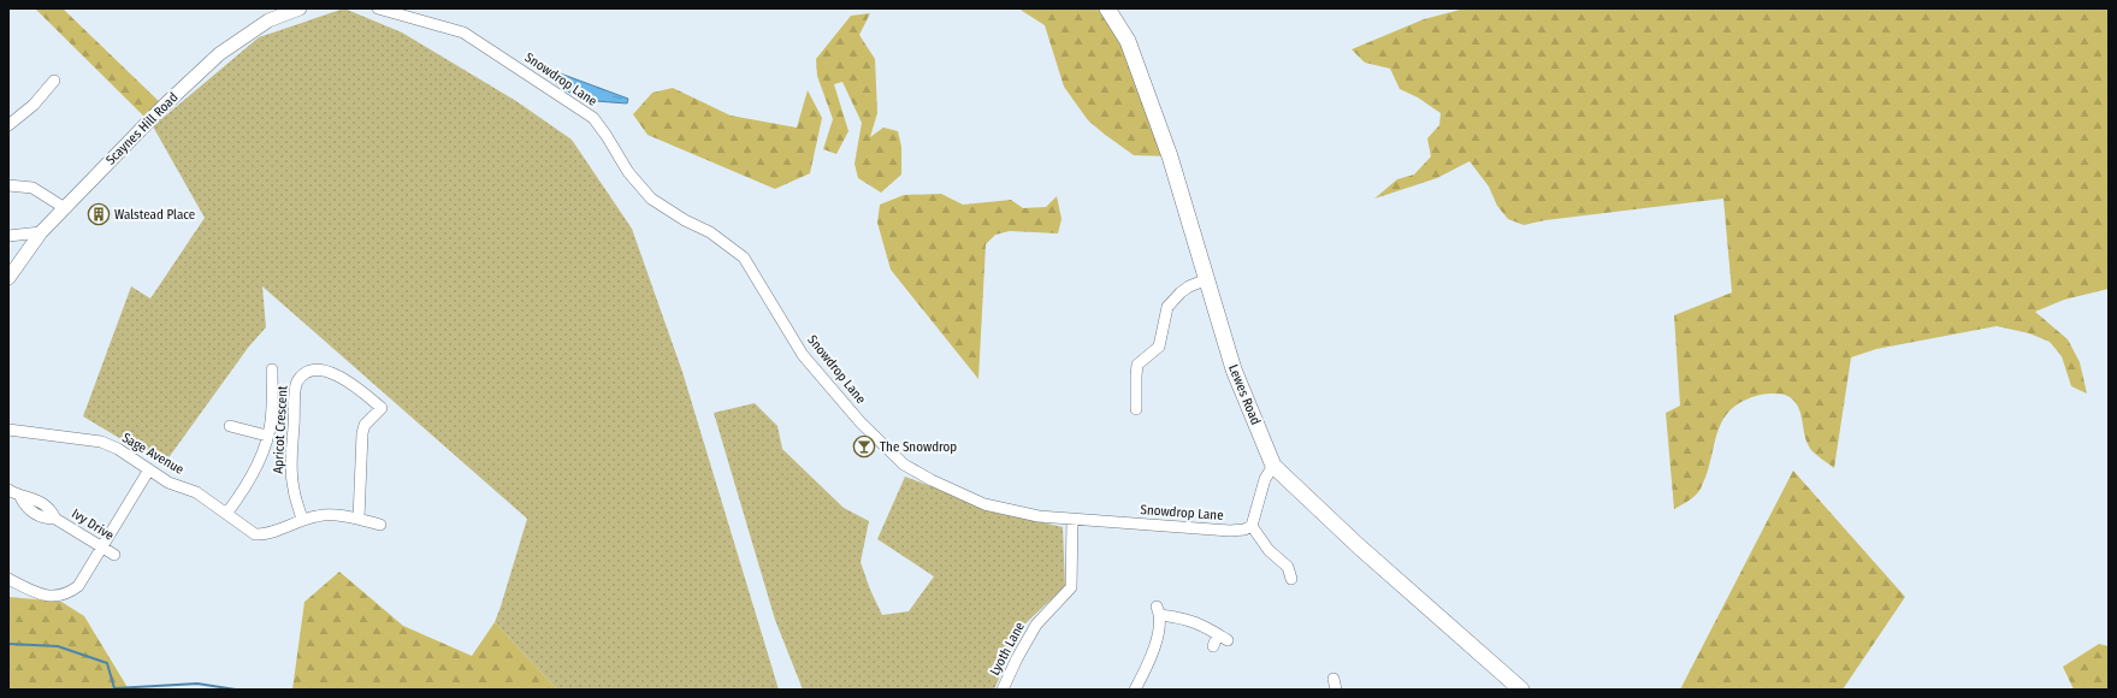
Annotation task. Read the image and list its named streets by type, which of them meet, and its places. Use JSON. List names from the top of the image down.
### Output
{
  "streets": {
    "highway": ["Lewes Road"],
    "main road": ["Scaynes Hill Road"],
    "street": [
      "Snowdrop Lane",
      "Apricot Crescent",
      "Sage Avenue",
      "Ivy Drive",
      "Lyoth Lane"
    ]
  },
  "crossings": [
    ["Snowdrop Lane", "Lyoth Lane"],
    ["Apricot Crescent", "Sage Avenue"]
  ],
  "places": {
    "building": ["Walstead Place"],
    "bar": ["The Snowdrop"]
  }
}
